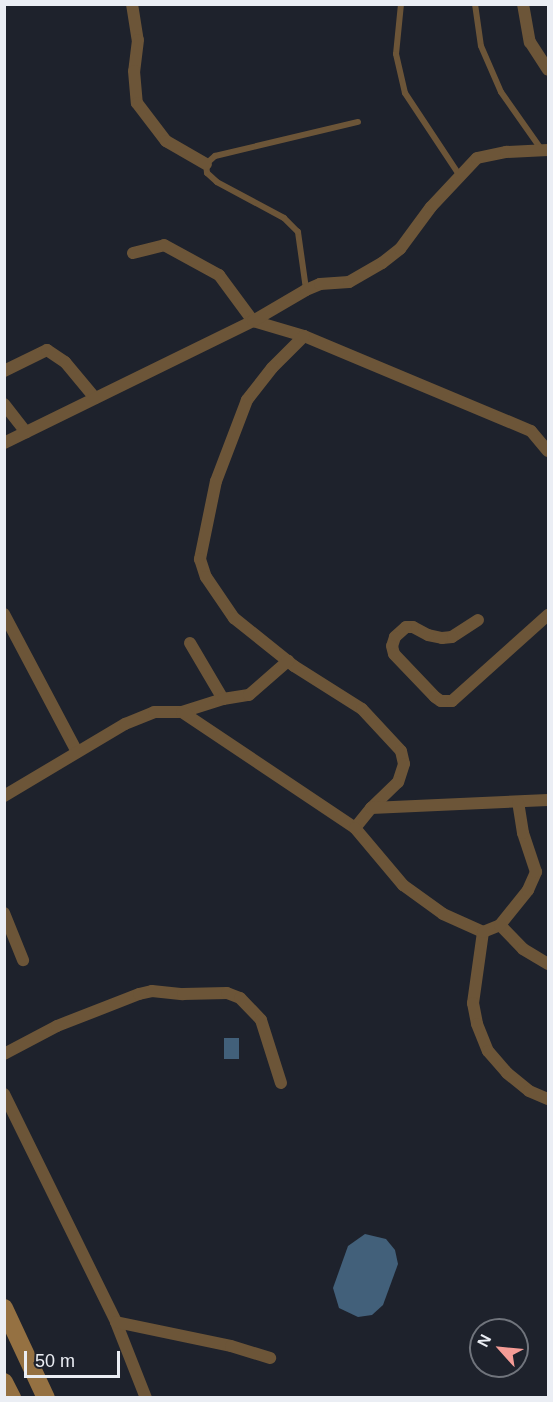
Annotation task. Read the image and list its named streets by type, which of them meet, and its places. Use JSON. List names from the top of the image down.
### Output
{
  "scale_bar": "50 m",
  "north": "top left"
}
